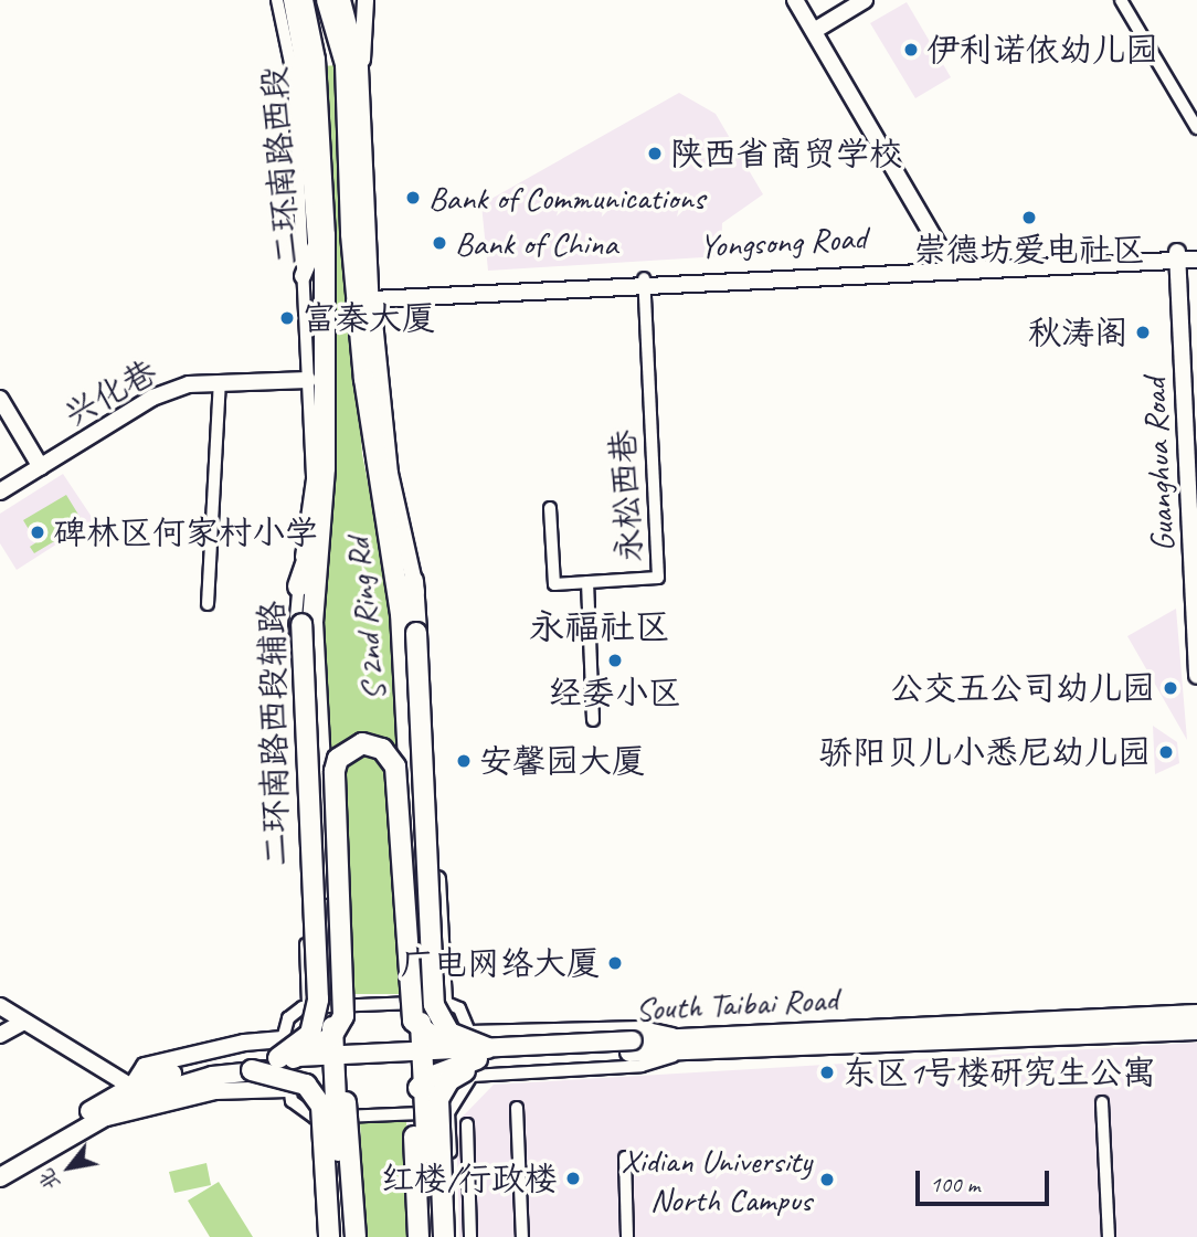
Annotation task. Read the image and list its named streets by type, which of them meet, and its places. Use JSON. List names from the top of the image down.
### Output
{
  "streets": {
    "highway": ["S 2nd Ring Rd"],
    "main road": ["South Taibai Road"],
    "street": [
      "二环南路西段",
      "Yongsong Road",
      "兴化巷",
      "Guanghua Road",
      "永松西巷",
      "二环南路西段辅路"
    ]
  },
  "crossings": [
    ["二环南路西段", "S 2nd Ring Rd"],
    ["Yongsong Road", "Guanghua Road"],
    ["Yongsong Road", "永松西巷"],
    ["兴化巷", "二环南路西段辅路"]
  ],
  "districts": ["永福社区"],
  "places": [
    "伊利诺依幼儿园",
    "陕西省商贸学校",
    "Bank of Communications",
    "崇德坊爱电社区",
    "Bank of China",
    "富秦大厦",
    "秋涛阁",
    "碑林区何家村小学",
    "经委小区",
    "公交五公司幼儿园",
    "骄阳贝儿小悉尼幼儿园",
    "安馨园大厦",
    "广电网络大厦",
    "东区1号楼研究生公寓",
    "红楼/行政楼",
    "Xidian University North Campus"
  ],
  "scale_bar": "100 m",
  "north": "bottom left"
}
